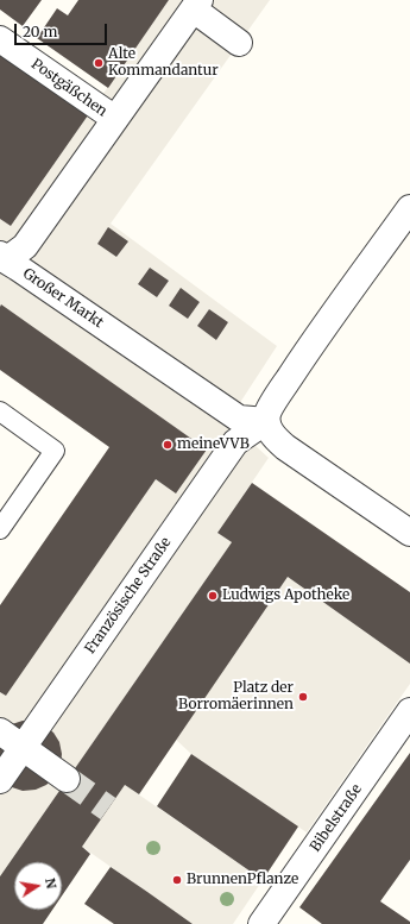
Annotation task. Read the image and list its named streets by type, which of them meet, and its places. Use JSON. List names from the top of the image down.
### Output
{
  "streets": {
    "street": [
      "Postgäßchen",
      "Großer Markt",
      "Französische Straße",
      "Bibelstraße"
    ]
  },
  "crossings": [
    ["Postgäßchen", "Großer Markt"],
    ["Großer Markt", "Französische Straße"]
  ],
  "places": [
    "Alte Kommandantur",
    "meineVVB",
    "Ludwigs Apotheke",
    "Platz der Borromäerinnen",
    "BrunnenPflanze"
  ],
  "scale_bar": "20 m",
  "north": "right"
}
